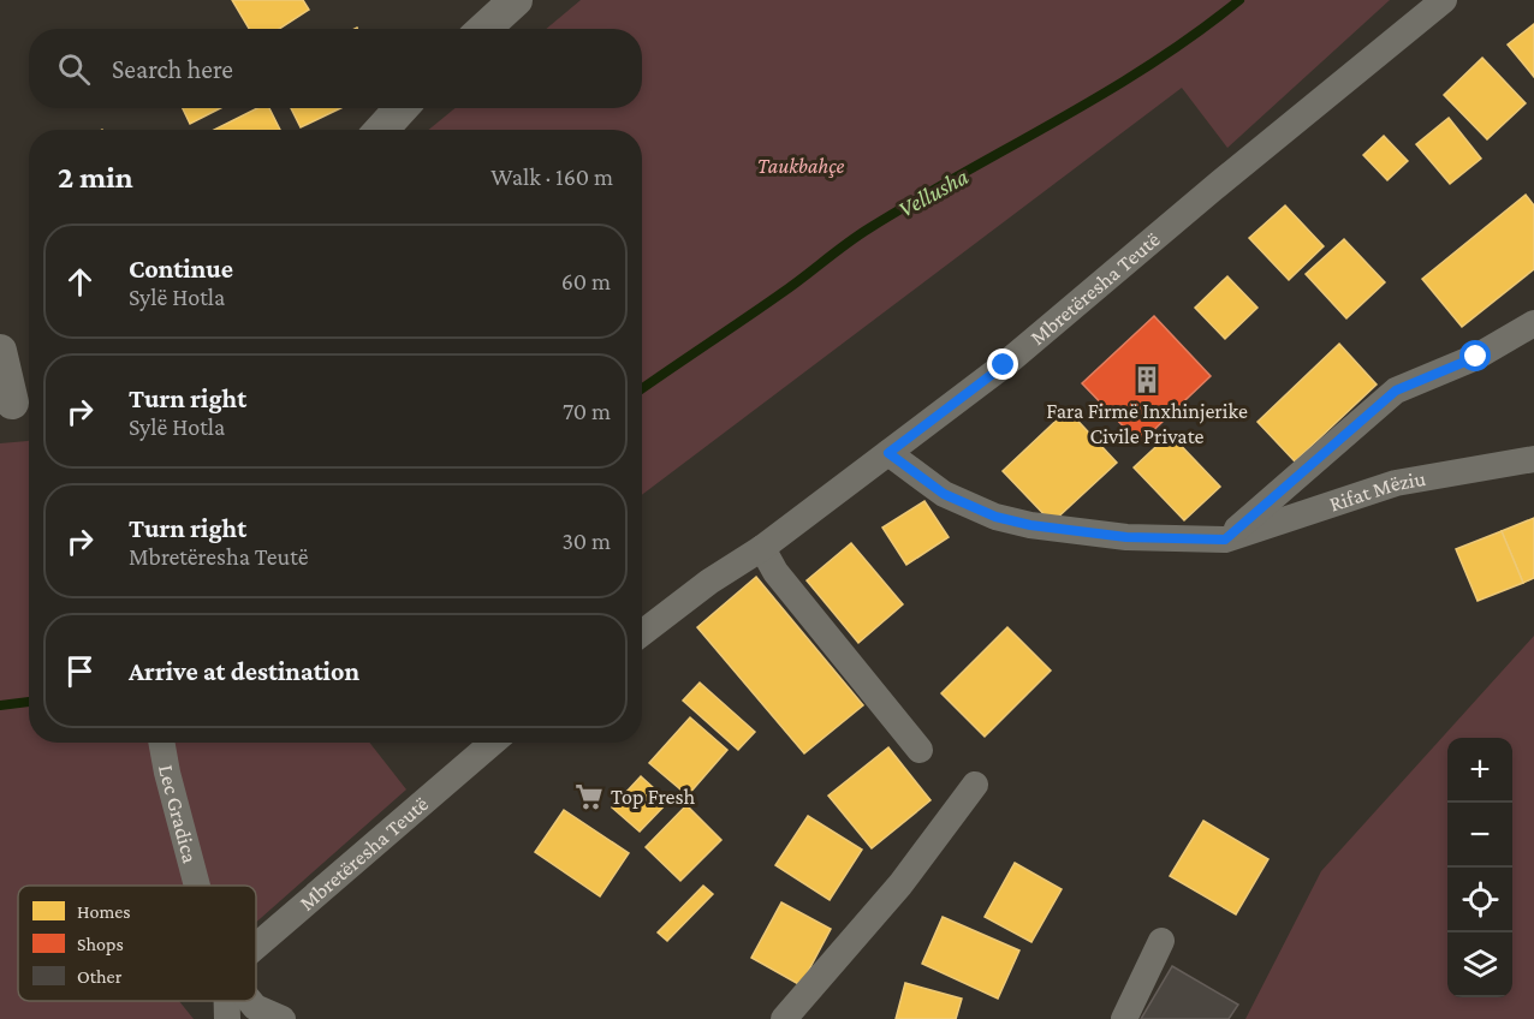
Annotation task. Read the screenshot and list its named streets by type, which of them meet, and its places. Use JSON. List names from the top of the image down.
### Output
{
  "streets": {
    "street": ["Mbretëresha Teutë", "Rifat Mëziu", "Lec Gradica"]
  },
  "crossings": [
    ["Mbretëresha Teutë", "Rifat Mëziu"]
  ],
  "water": ["Vellusha"],
  "parks": ["Taukbahçe"],
  "places": {
    "building": ["Fara Firmë Inxhinjerike Civile Private"],
    "supermarket": ["Top Fresh"]
  },
  "legend": ["Homes", "Shops", "Other"],
  "page": {
    "search": "Search here",
    "heading": ["2 min", "Walk · 160 m"],
    "list": [
      ["Continue", "Sylë Hotla", "60 m"],
      ["Turn right", "Sylë Hotla", "70 m"],
      ["Turn right", "Mbretëresha Teutë", "30 m"],
      "Arrive at destination"
    ],
    "map_buttons": ["+", "−"]
  }
}
